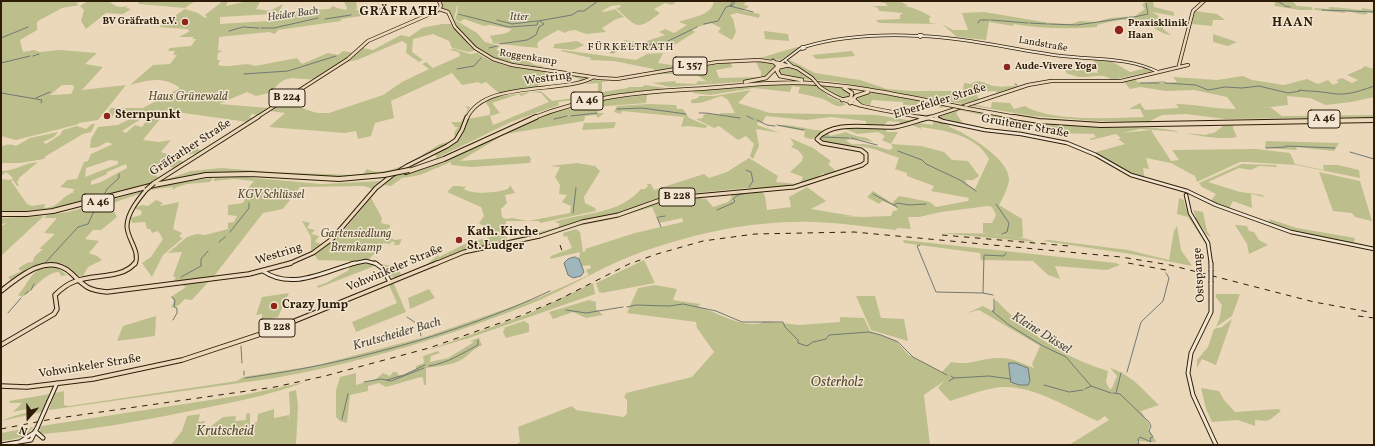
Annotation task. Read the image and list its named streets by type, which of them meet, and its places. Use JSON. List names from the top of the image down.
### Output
{
  "streets": {
    "highway": ["A 46"],
    "main road": [
      "Landstraße",
      "Roggenkamp",
      "L 357",
      "Westring",
      "B 224",
      "Elberfelder Straße",
      "Gruitener Straße",
      "Gräfrather Straße",
      "B 228",
      "Vohwinkeler Straße",
      "Ostspange"
    ]
  },
  "crossings": [
    ["Landstraße", "L 357"],
    ["Landstraße", "Elberfelder Straße"],
    ["Roggenkamp", "L 357"],
    ["Roggenkamp", "Westring"],
    ["L 357", "Westring"],
    ["L 357", "Elberfelder Straße"],
    ["L 357", "Gruitener Straße"],
    ["Westring", "Gräfrather Straße"],
    ["B 224", "Gräfrather Straße"],
    ["Elberfelder Straße", "Gruitener Straße"],
    ["Elberfelder Straße", "Vohwinkeler Straße"]
  ],
  "districts": ["GRÄFRATH", "HAAN", "FÜRKELTRATH"],
  "water": [
    "Heider Bach",
    "Itter",
    "Kleine Düssel",
    "Krutscheider Bach"
  ],
  "parks": [
    "Haus Grünewald",
    "KGV Schlüssel",
    "Gartensiedlung Bremkamp",
    "Osterholz",
    "Krutscheid"
  ],
  "places": [
    "BV Gräfrath e.V.",
    "Praxisklinik Haan",
    "Aude-Vivere Yoga",
    "Sternpunkt",
    "Kath. Kirche St. Ludger",
    "Crazy Jump"
  ],
  "north": "bottom"
}
